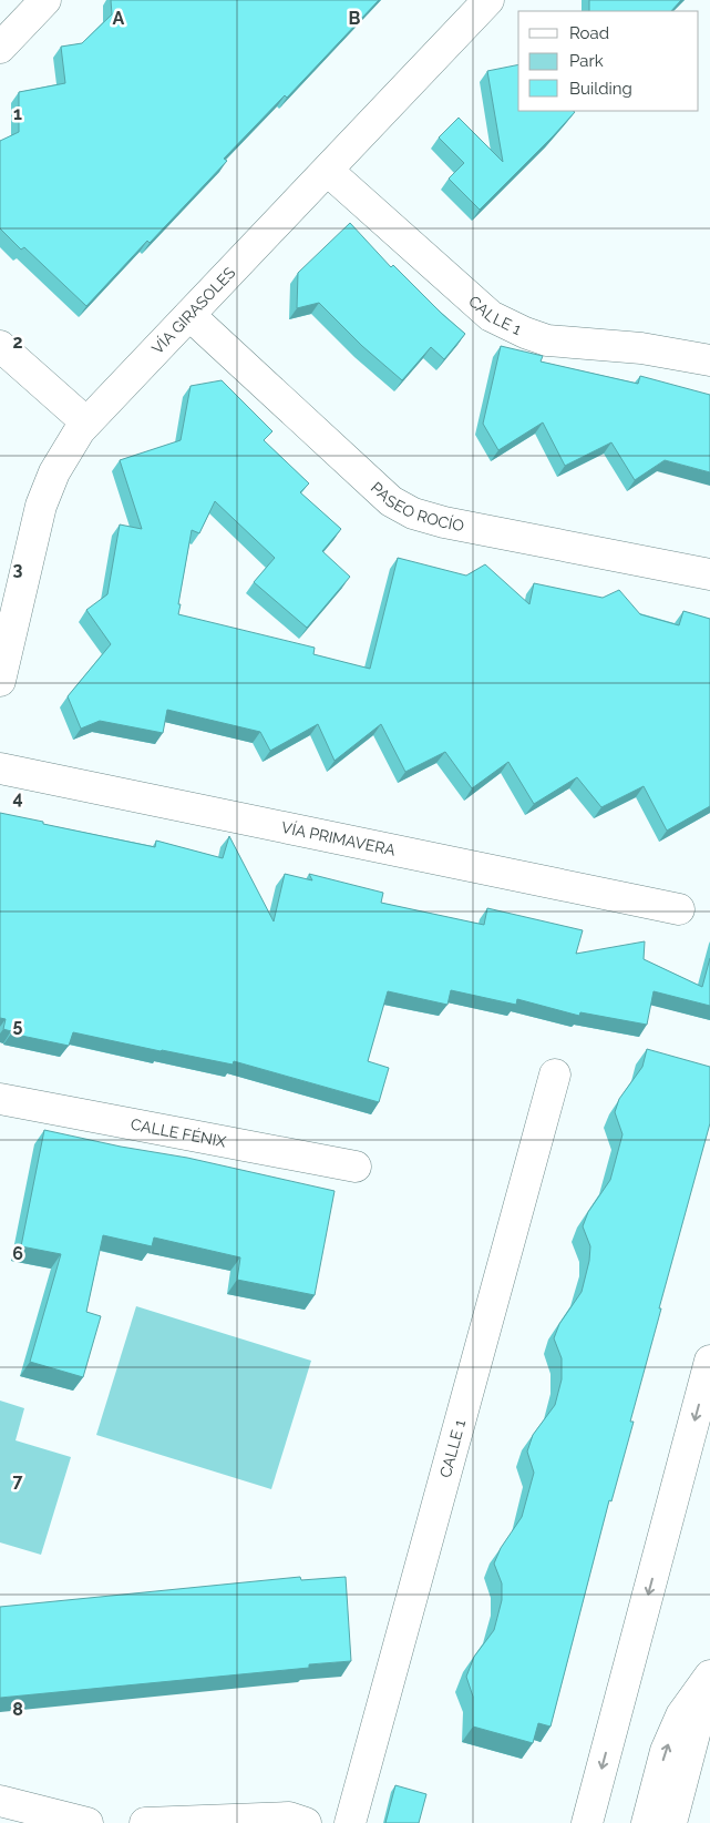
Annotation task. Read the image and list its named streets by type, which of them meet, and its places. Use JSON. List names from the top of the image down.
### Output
{
  "streets": {
    "street": [
      "VÍA GIRASOLES",
      "CALLE 1",
      "PASEO ROCÍO",
      "VÍA PRIMAVERA",
      "CALLE FÉNIX"
    ]
  },
  "crossings": [
    ["VÍA GIRASOLES", "CALLE 1"],
    ["VÍA GIRASOLES", "PASEO ROCÍO"]
  ],
  "legend": ["Road", "Park", "Building"],
  "grid": {
    "columns": ["A", "B"],
    "rows": [
      "1",
      "2",
      "3",
      "4",
      "5",
      "6",
      "7",
      "8"
    ]
  }
}
